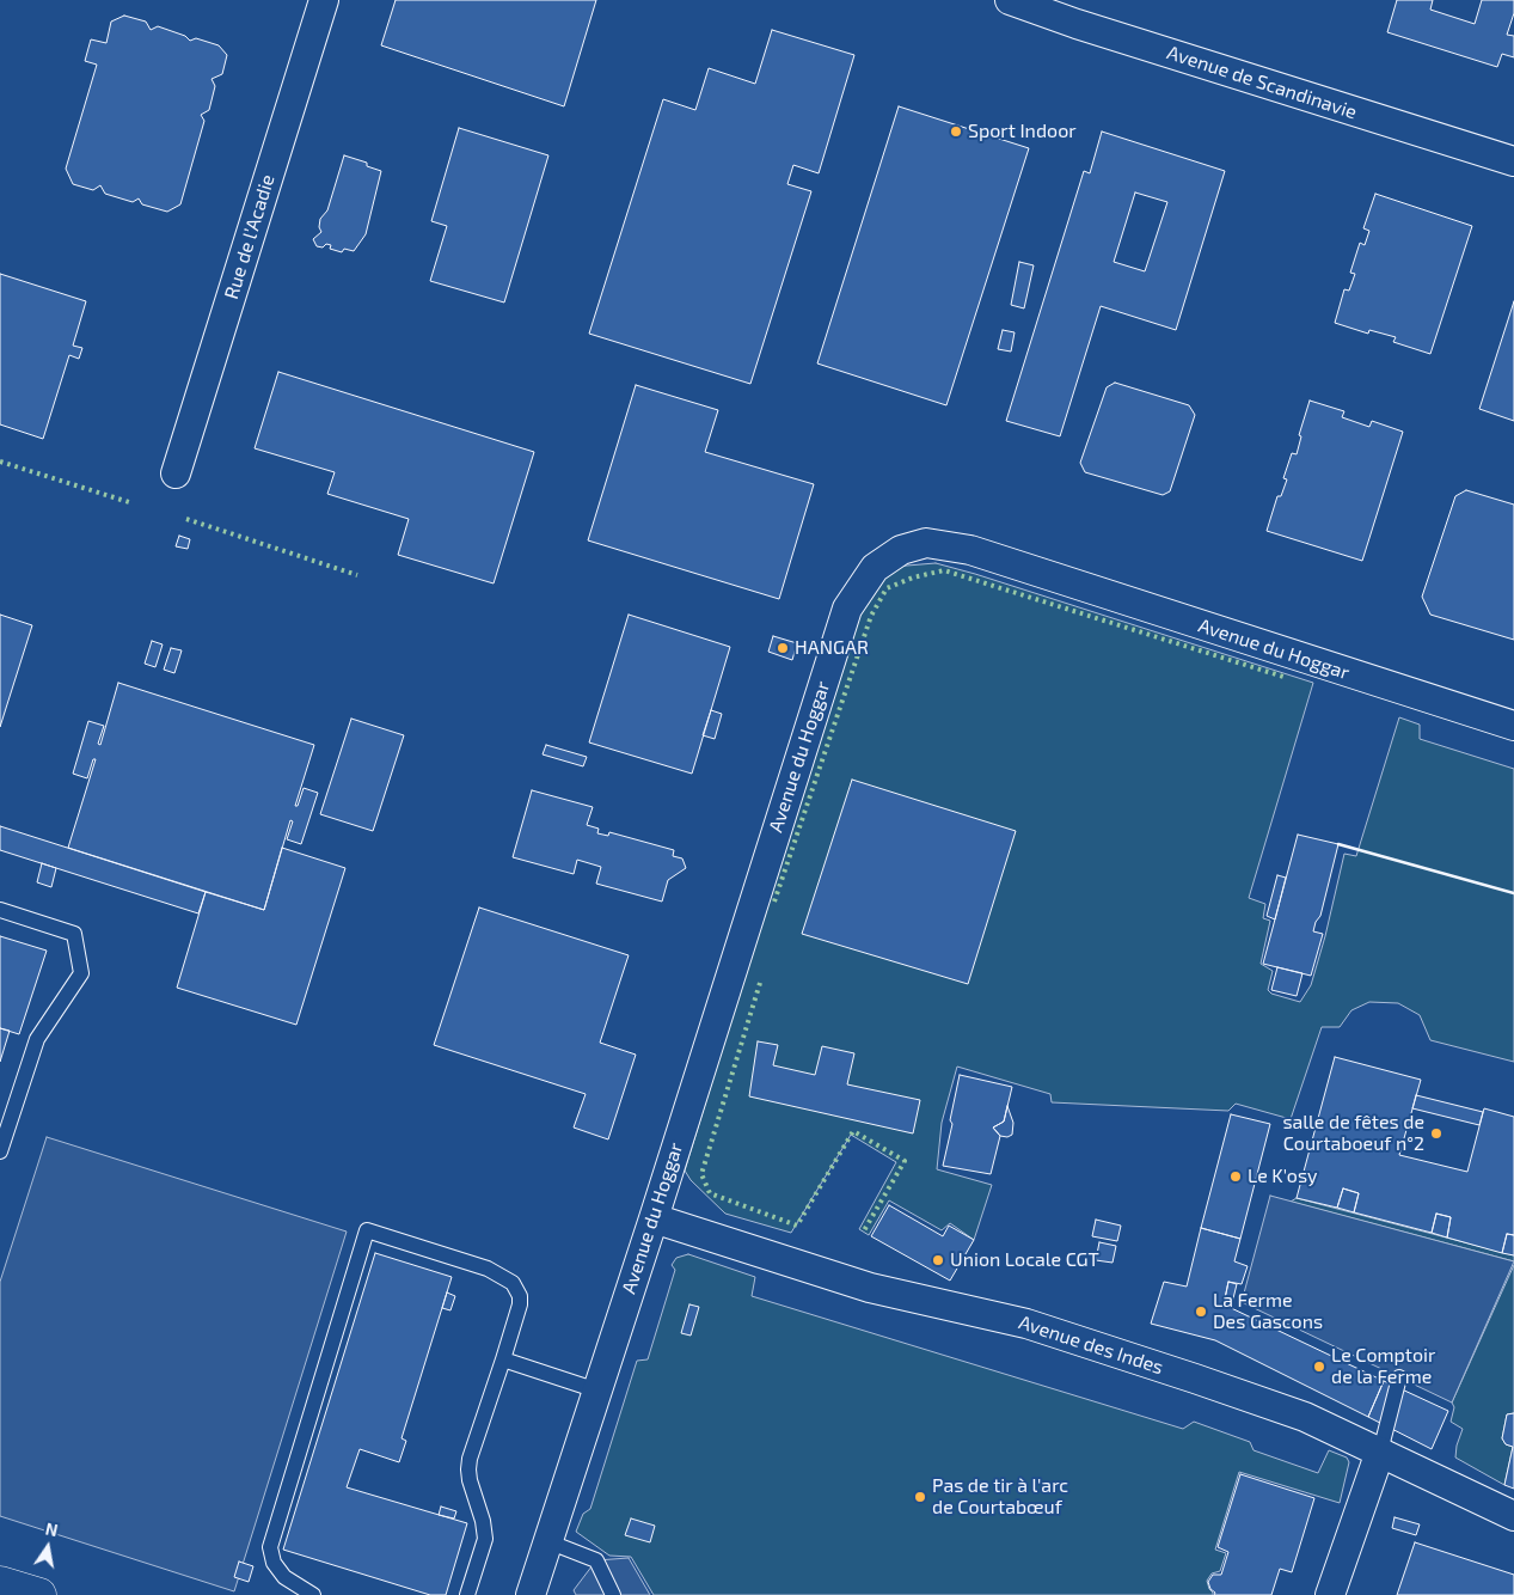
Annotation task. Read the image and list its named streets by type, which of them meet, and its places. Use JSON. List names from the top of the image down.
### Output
{
  "streets": {
    "street": [
      "Avenue de Scandinavie",
      "Rue de l’Acadie",
      "Avenue du Hoggar",
      "Avenue des Indes"
    ]
  },
  "crossings": [
    ["Avenue du Hoggar", "Avenue des Indes"]
  ],
  "places": [
    "Sport Indoor",
    "HANGAR",
    "salle de fêtes de Courtaboeuf n°2",
    "Le K'osy",
    "Union Locale CGT",
    "La Ferme Des Gascons",
    "Le Comptoir de la Ferme",
    "Pas de tir à l'arc de Courtabœuf"
  ],
  "north": "top"
}
